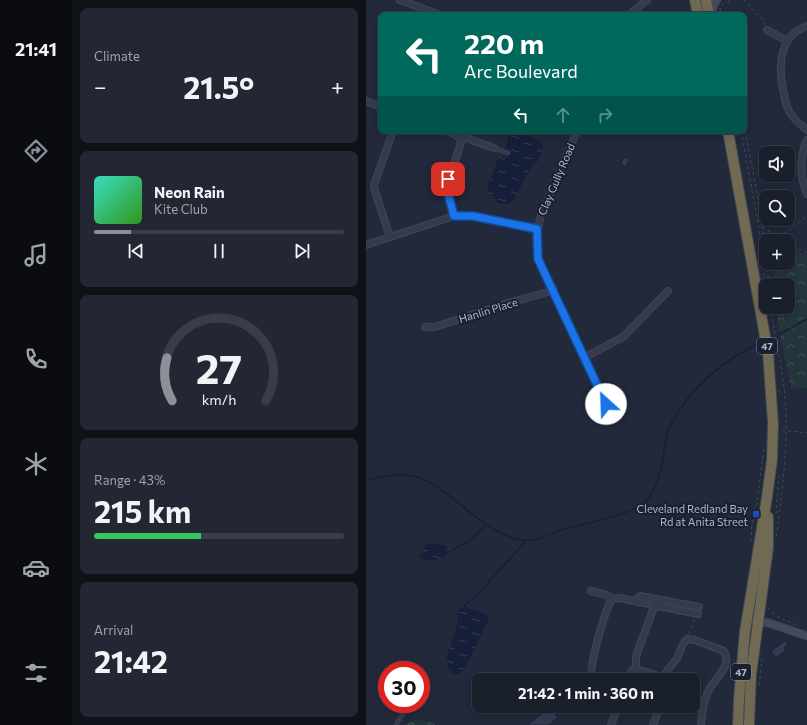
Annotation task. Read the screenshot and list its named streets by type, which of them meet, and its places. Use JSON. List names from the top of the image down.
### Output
{
  "streets": {
    "highway": ["47"],
    "street": ["Clay Gully Road", "Hanlin Place"]
  },
  "crossings": [
    ["Clay Gully Road", "Hanlin Place"]
  ],
  "places": {
    "transit": ["Cleveland Redland Bay Rd at Anita Street"]
  },
  "page": {
    "tabs": "21:41",
    "tile": [
      "Climate",
      ["Range · 43%", "215 km"],
      ["Arrival", "21:42"]
    ],
    "turn": ["220 m", "Arc Boulevard"],
    "heat": ["−", "21.5°", "+"],
    "map_buttons": ["+", "−"],
    "song": ["Neon Rain", "Kite Club"],
    "limit": "30",
    "trip": "21:42 · 1 min · 360 m",
    "gauge": ["27", "km/h"]
  }
}
